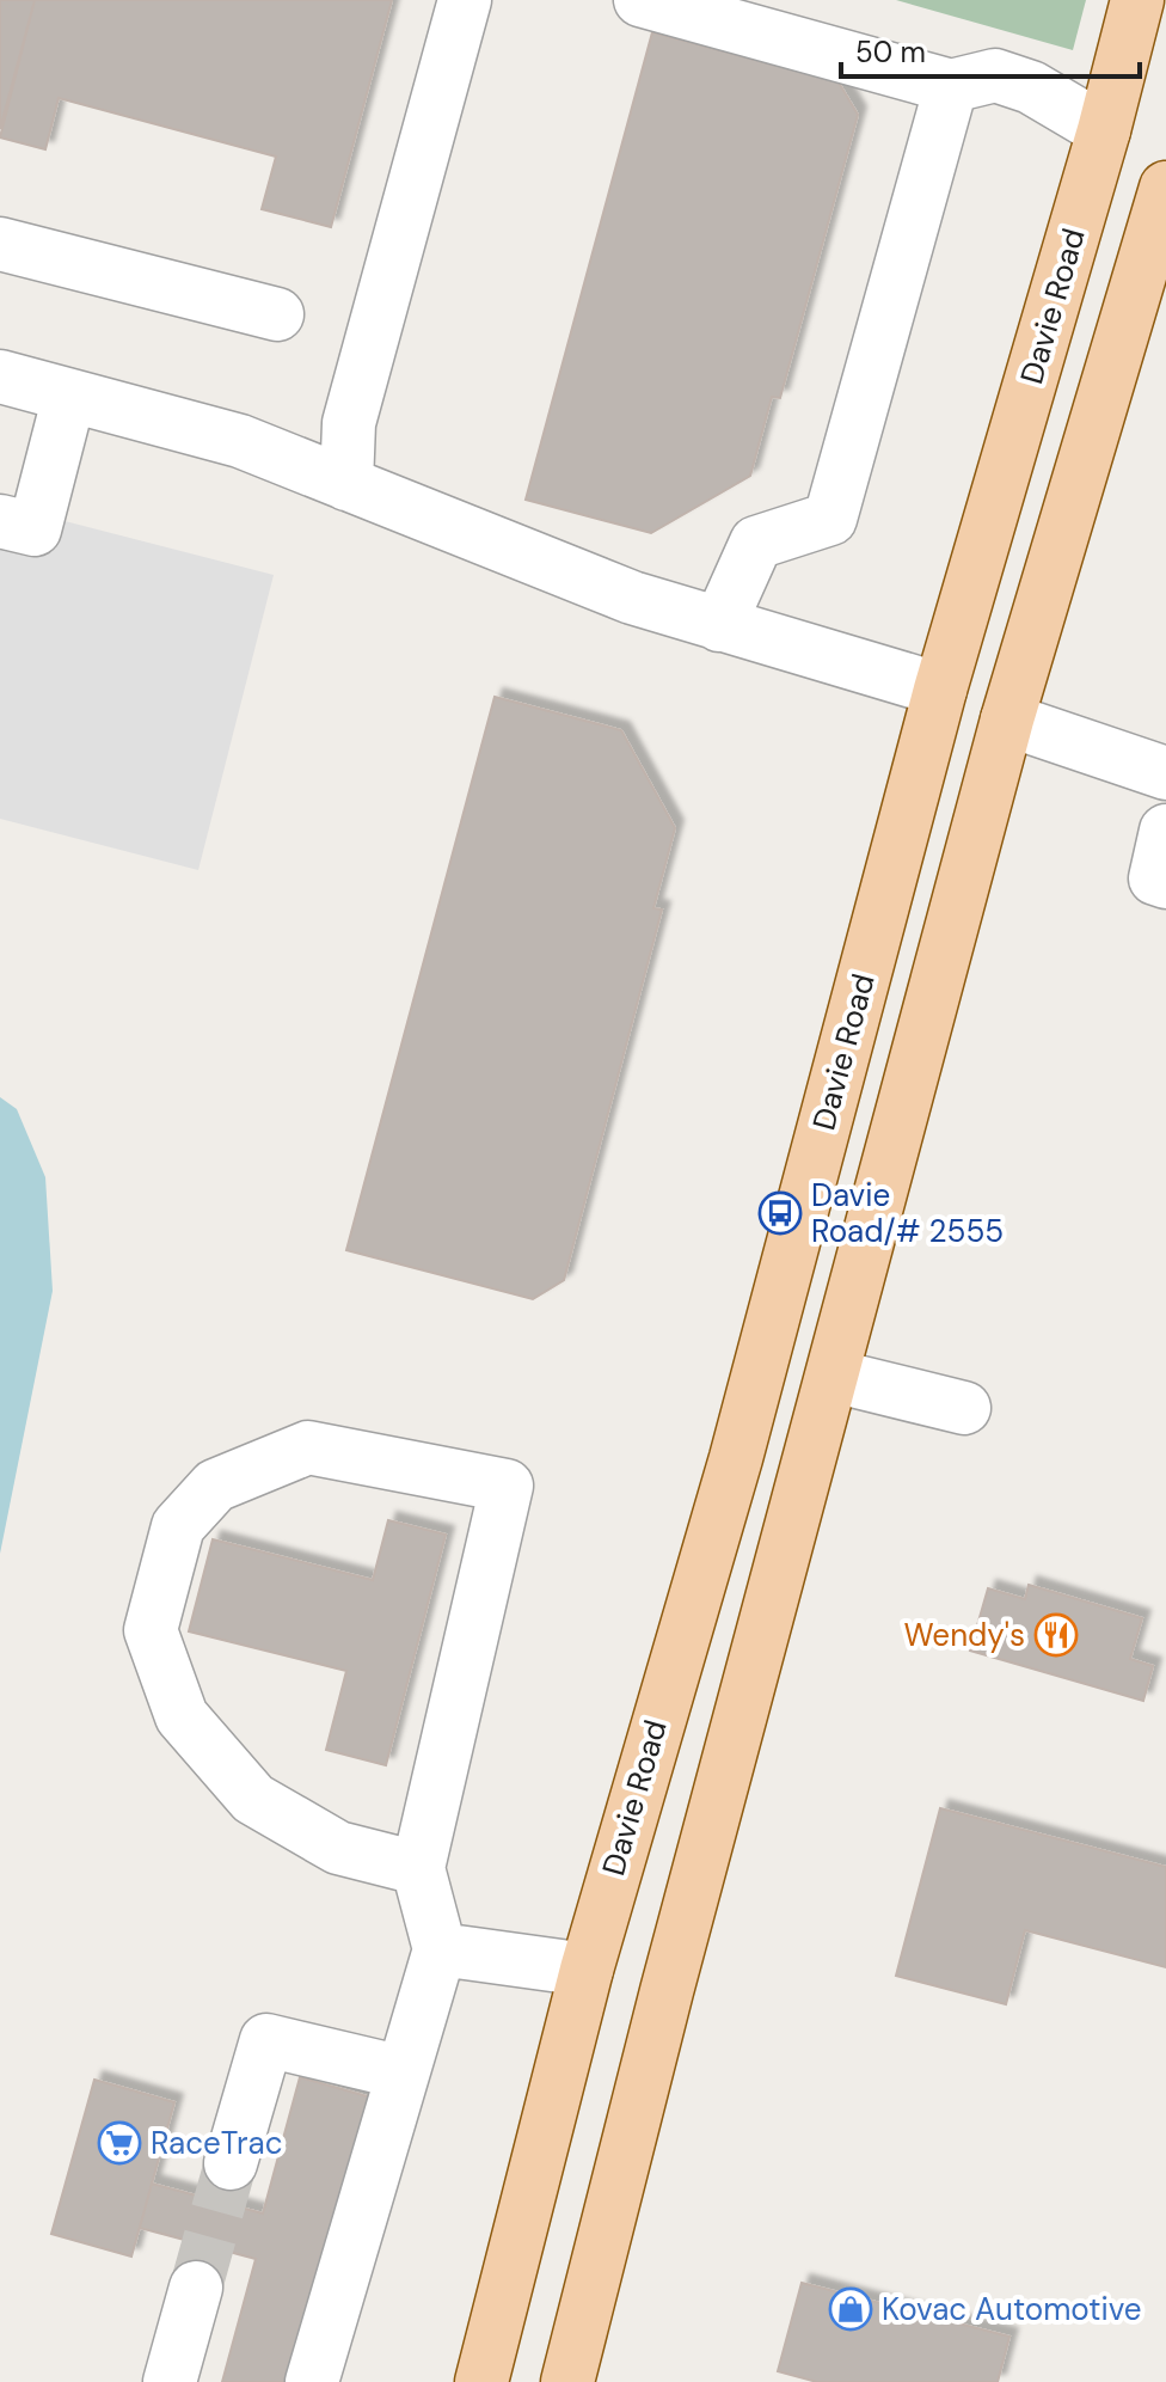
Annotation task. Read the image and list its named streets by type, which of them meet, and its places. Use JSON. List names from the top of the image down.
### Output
{
  "streets": {
    "main road": ["Davie Road"]
  },
  "places": {
    "bus stop": ["Davie Road/# 2555"],
    "restaurant": ["Wendy's"],
    "supermarket": ["RaceTrac"],
    "shop": ["Kovac Automotive"]
  },
  "scale_bar": "50 m"
}
